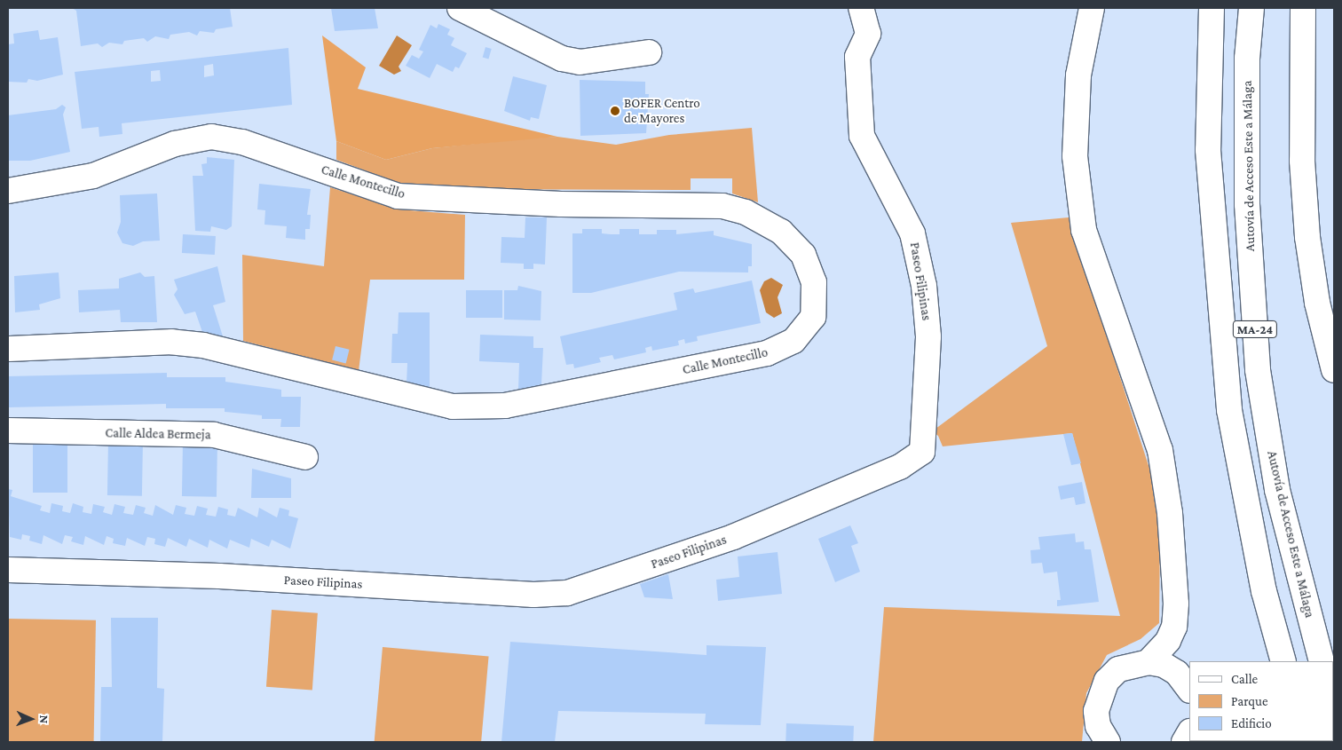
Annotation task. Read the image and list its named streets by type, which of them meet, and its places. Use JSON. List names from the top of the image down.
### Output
{
  "streets": {
    "main road": [
      "Autovía de Acceso Este a Málaga",
      "Calle Montecillo",
      "Paseo Filipinas",
      "MA-24",
      "Calle Aldea Bermeja"
    ]
  },
  "places": ["BOFER Centro de Mayores"],
  "legend": ["Calle", "Parque", "Edificio"],
  "north": "right"
}
